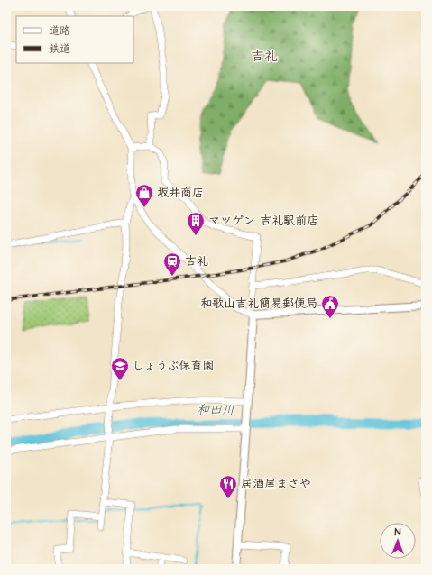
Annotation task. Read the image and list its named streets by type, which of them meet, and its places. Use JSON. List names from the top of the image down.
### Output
{
  "districts": ["吉礼"],
  "water": ["和田川"],
  "places": {
    "shop": ["坂井商店"],
    "building": ["マツゲン 吉礼駅前店"],
    "station": ["吉礼"],
    "public building": ["和歌山吉礼簡易郵便局"],
    "school or university": ["しょうぶ保育園"],
    "restaurant": ["居酒屋まさや"]
  },
  "legend": ["道路", "鉄道"],
  "north": "top"
}
